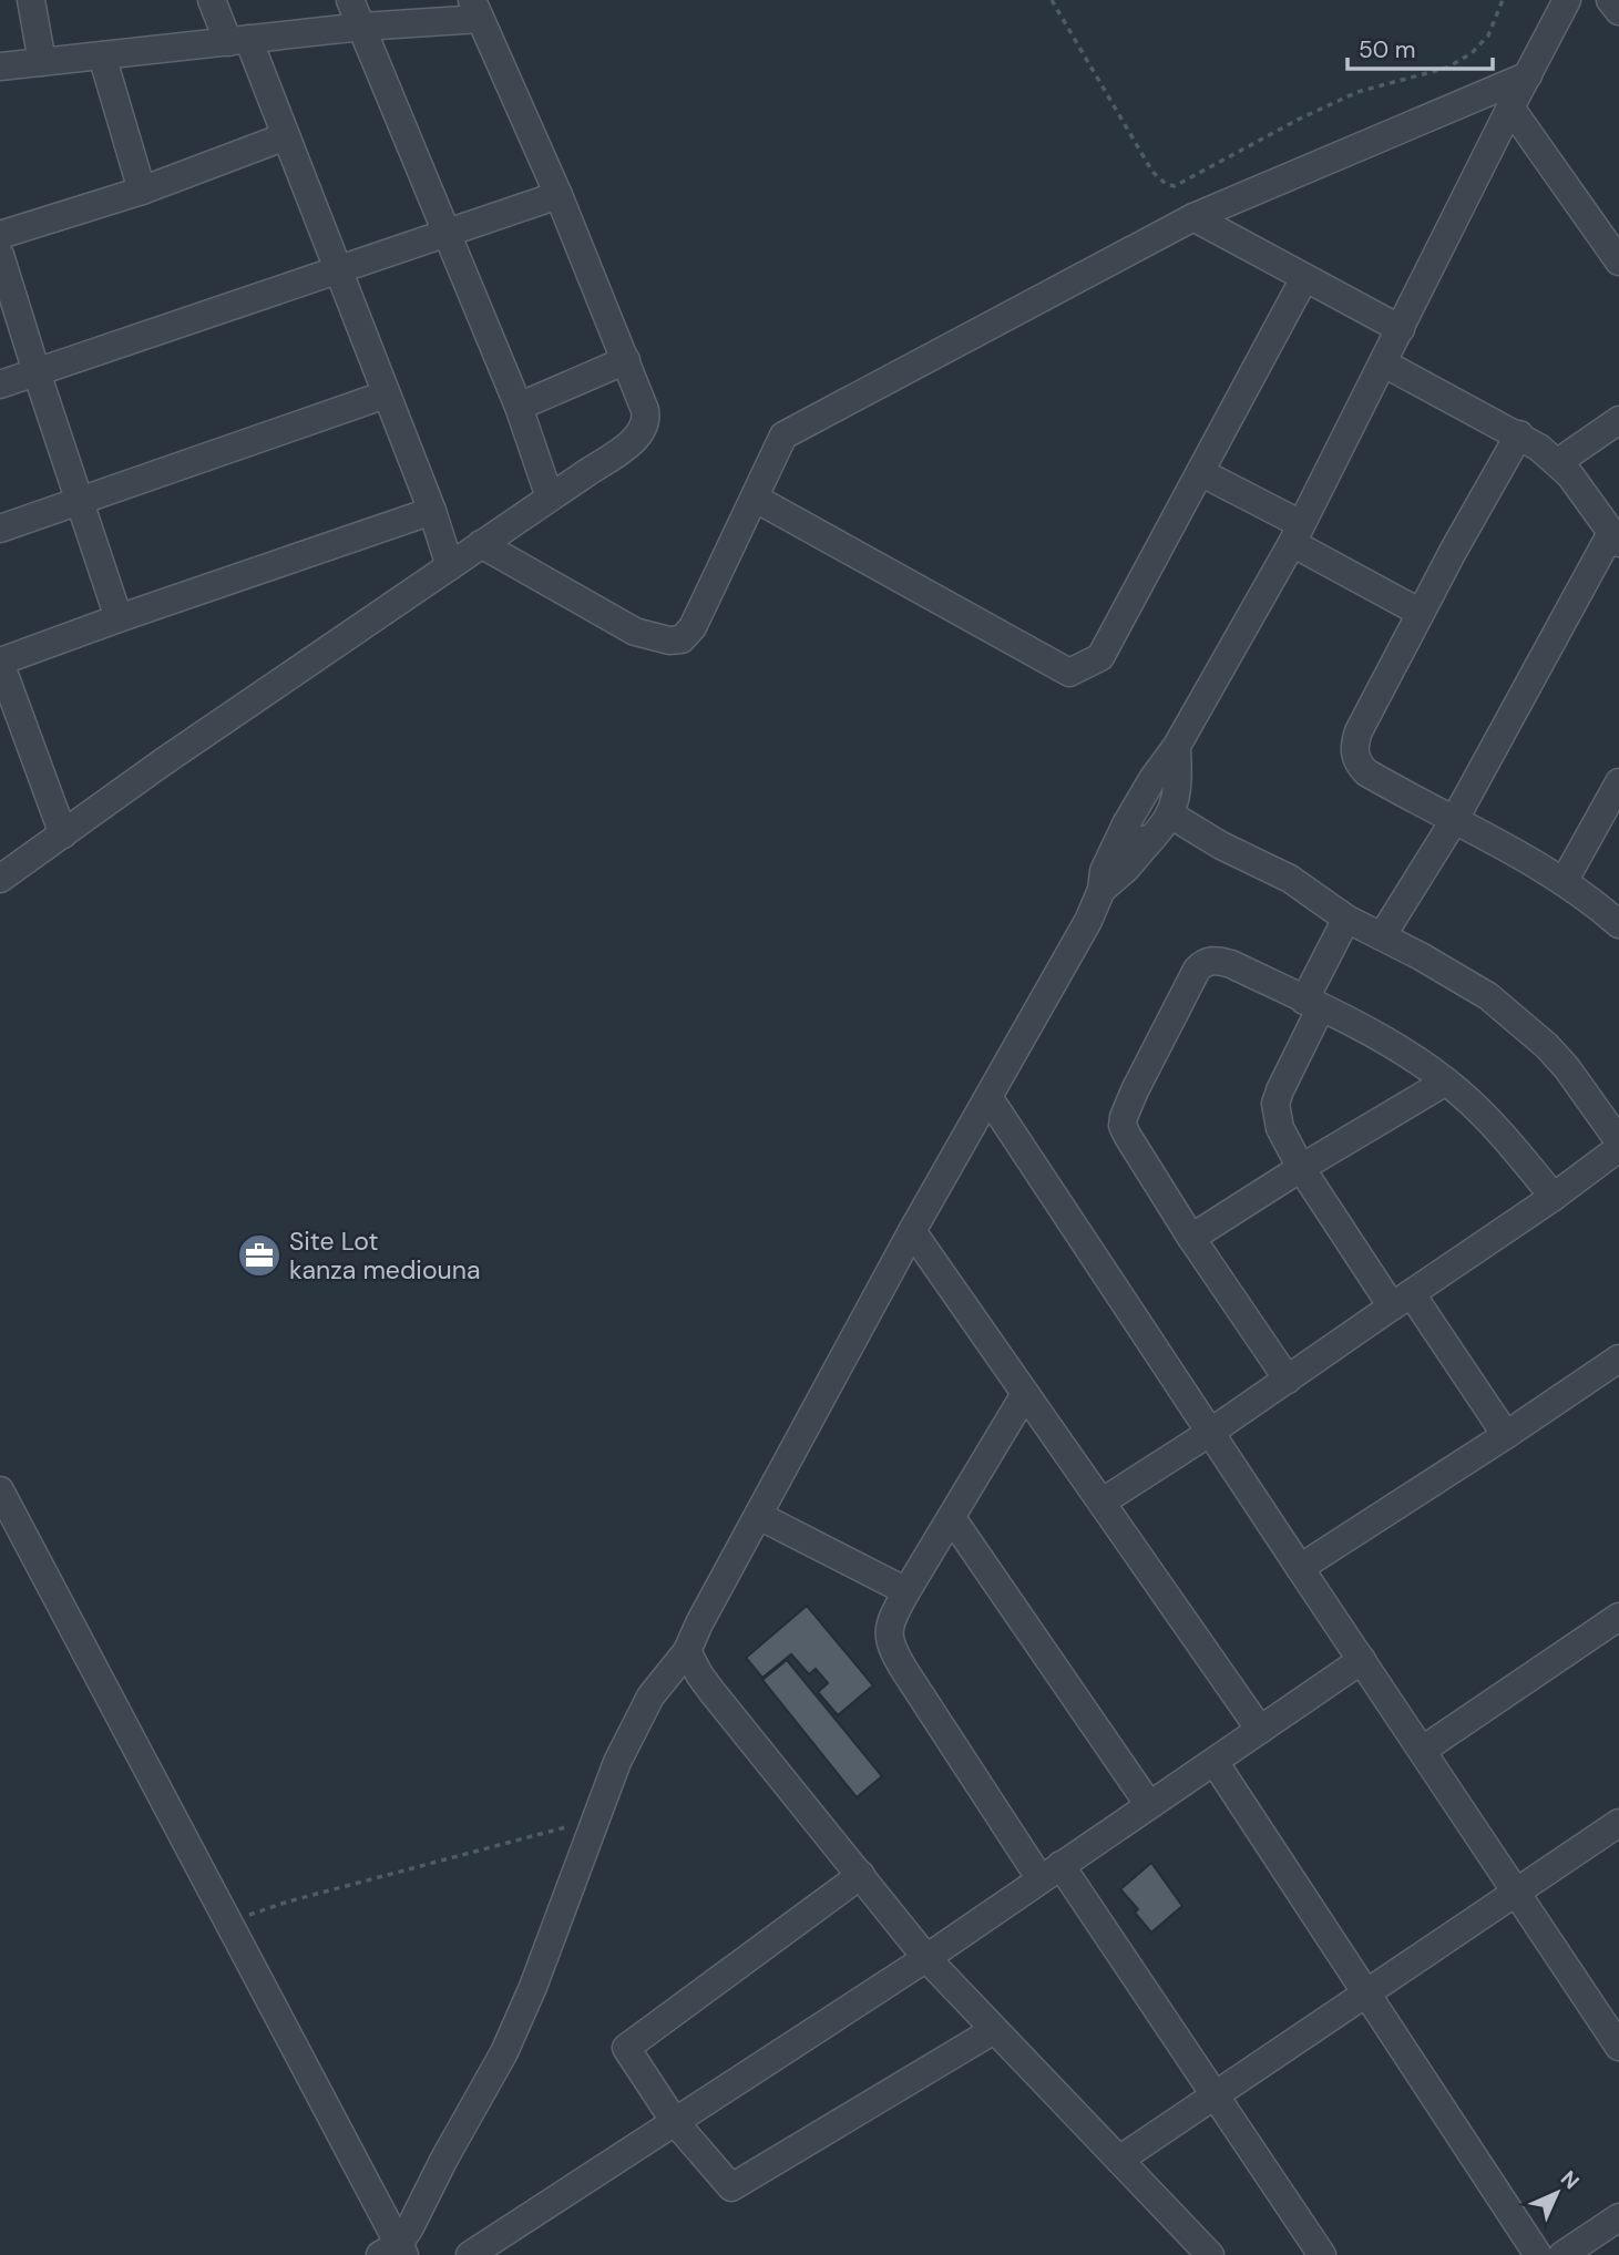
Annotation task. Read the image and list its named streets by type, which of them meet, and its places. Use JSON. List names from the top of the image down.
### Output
{
  "places": {
    "office": ["Site Lot kanza mediouna"]
  },
  "scale_bar": "50 m",
  "north": "top right"
}
